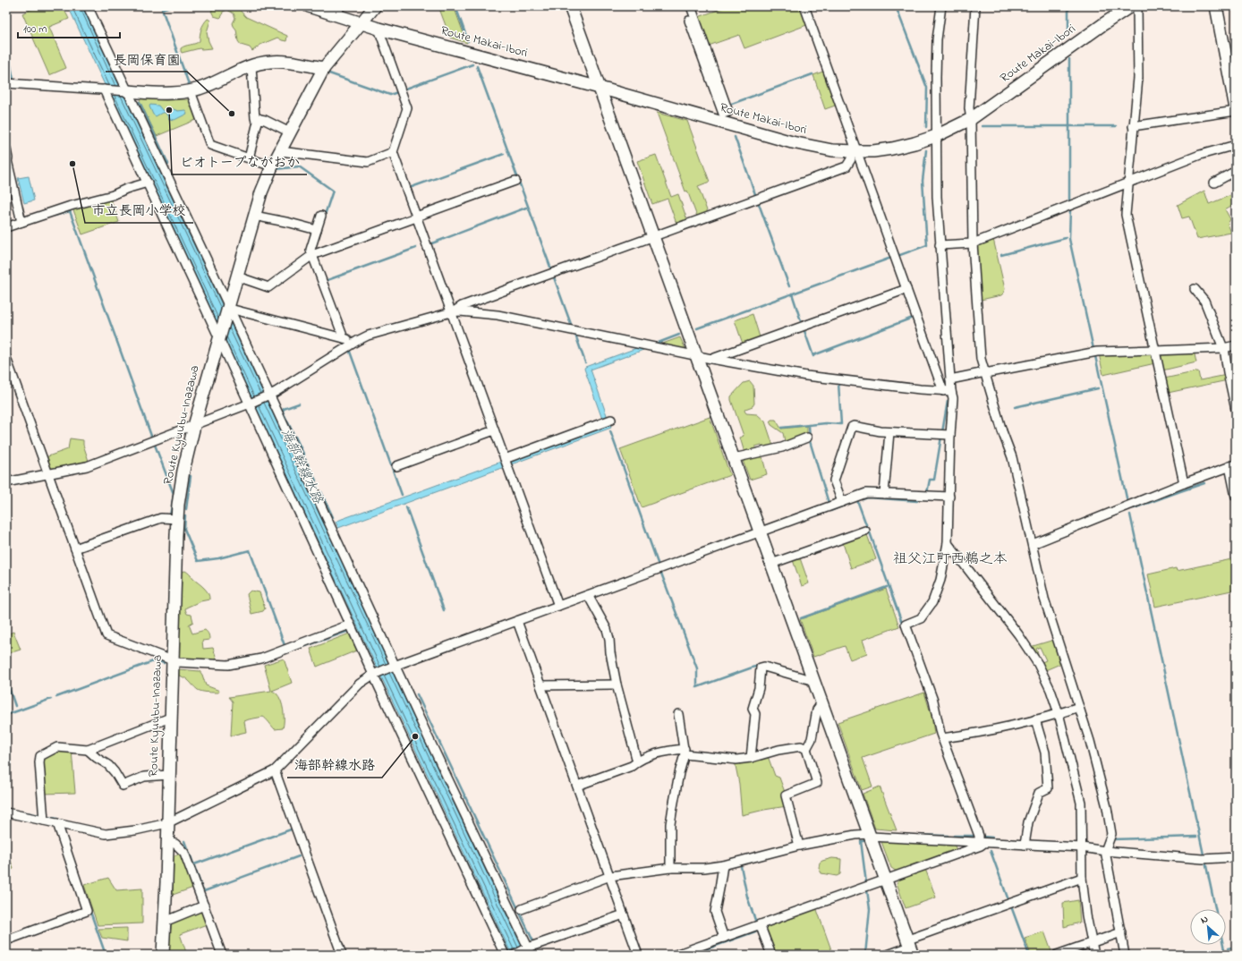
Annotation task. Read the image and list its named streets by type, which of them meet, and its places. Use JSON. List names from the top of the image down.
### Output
{
  "streets": {
    "main road": ["Route Makai-Ibori", "Route Kyuubu-Inazawa"]
  },
  "crossings": [
    ["Route Makai-Ibori", "Route Kyuubu-Inazawa"]
  ],
  "districts": ["祖父江町西鵜之本"],
  "water": ["海部幹線水路"],
  "places": [
    "ビオトープながおか",
    "長岡保育園",
    "市立長岡小学校",
    "海部幹線水路"
  ],
  "scale_bar": "100 m",
  "north": "top left"
}
